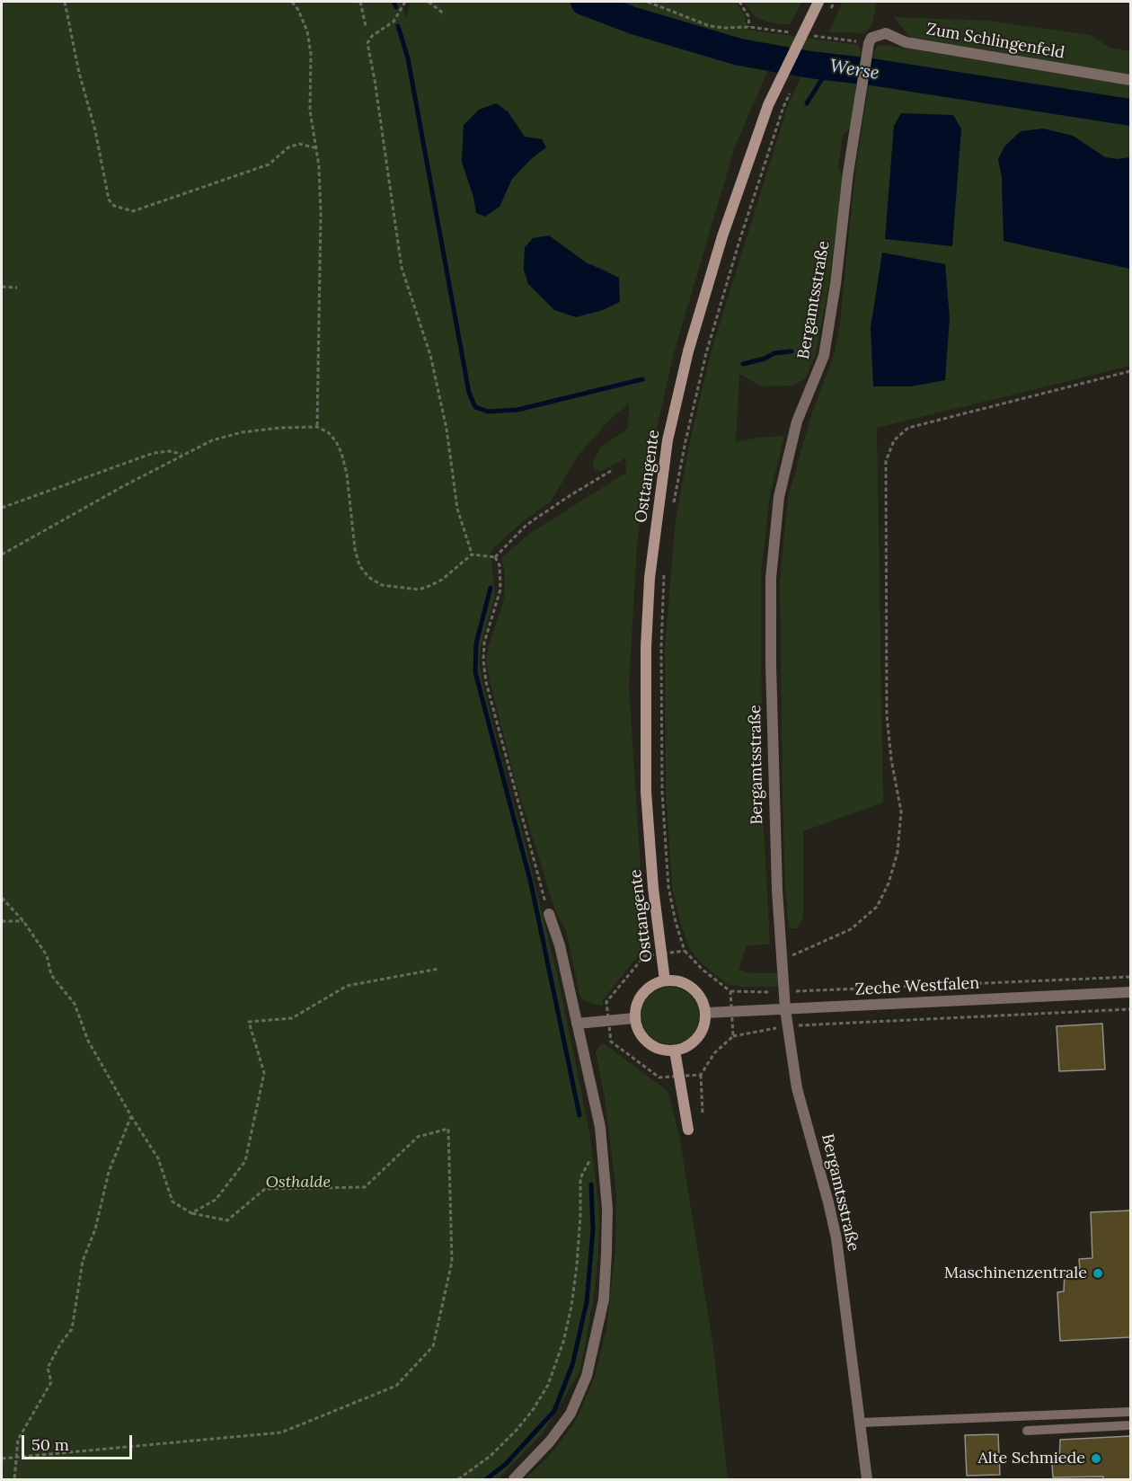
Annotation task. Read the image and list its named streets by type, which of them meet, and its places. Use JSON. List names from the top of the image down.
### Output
{
  "streets": {
    "street": [
      "Zum Schlingenfeld",
      "Bergamtsstraße",
      "Osttangente",
      "Zeche Westfalen"
    ]
  },
  "crossings": [
    ["Zum Schlingenfeld", "Bergamtsstraße"],
    ["Bergamtsstraße", "Zeche Westfalen"],
    ["Osttangente", "Zeche Westfalen"]
  ],
  "water": ["Werse"],
  "parks": ["Osthalde"],
  "places": ["Maschinenzentrale", "Alte Schmiede"],
  "scale_bar": "50 m"
}
